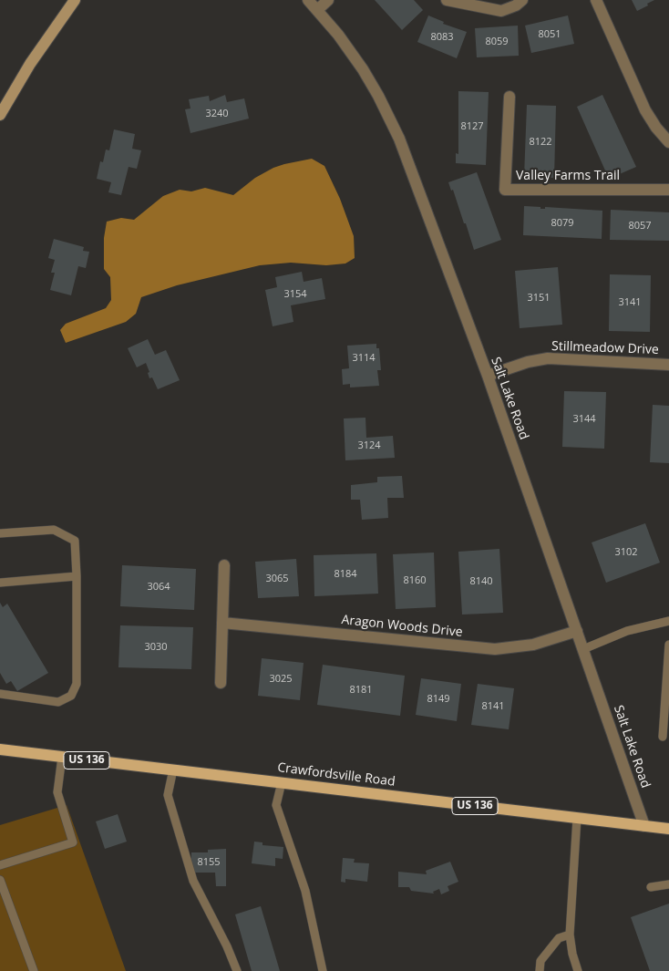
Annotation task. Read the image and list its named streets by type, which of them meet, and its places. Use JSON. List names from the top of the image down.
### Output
{
  "streets": {
    "main road": ["US 136", "Crawfordsville Road"],
    "street": [
      "Valley Farms Trail",
      "Stillmeadow Drive",
      "Salt Lake Road",
      "Aragon Woods Drive"
    ]
  },
  "crossings": [
    ["Stillmeadow Drive", "Salt Lake Road"],
    ["Salt Lake Road", "Aragon Woods Drive"],
    ["Salt Lake Road", "Crawfordsville Road"]
  ],
  "house_numbers": [
    "8051",
    "8083",
    "8059",
    "3240",
    "8127",
    "8122",
    "8079",
    "8057",
    "3154",
    "3151",
    "3141",
    "3114",
    "3144",
    "3124",
    "3102",
    "8184",
    "3065",
    "8160",
    "8140",
    "3064",
    "3030",
    "3025",
    "8181",
    "8149",
    "8141",
    "8155"
  ]
}
